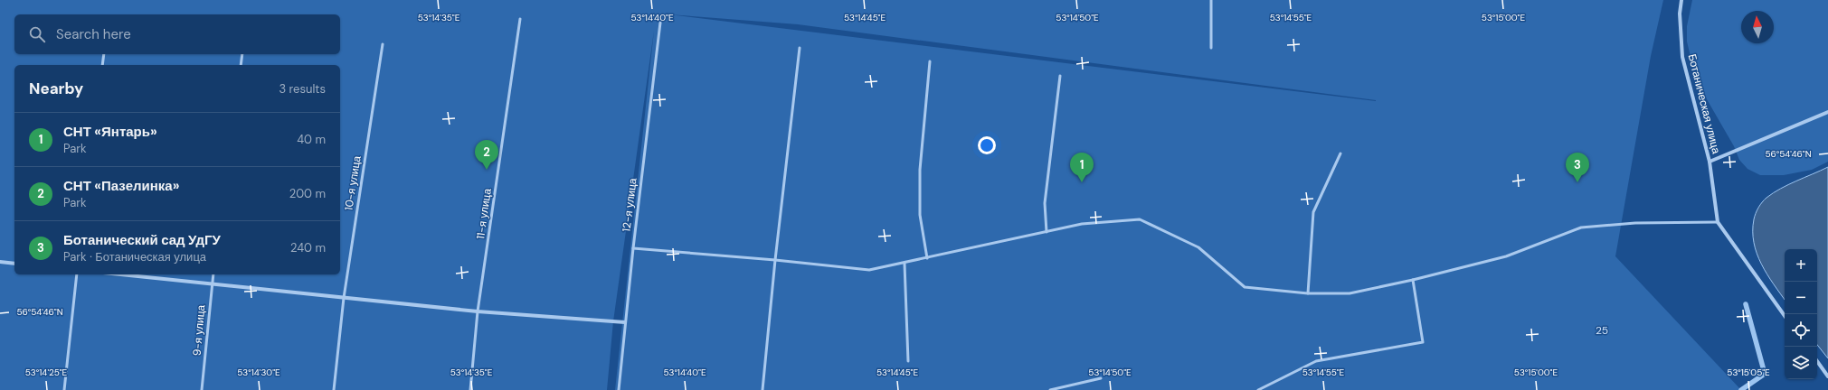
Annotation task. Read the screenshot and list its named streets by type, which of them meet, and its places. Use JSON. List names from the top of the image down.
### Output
{
  "streets": {
    "street": ["Ботаническая улица"],
    "lane": [
      "10-я улица",
      "12-я улица",
      "11-я улица",
      "9-я улица"
    ]
  },
  "parks": ["25"],
  "north": "top",
  "page": {
    "search": "Search here",
    "heading": ["Nearby", "3 results"],
    "list": [
      {
        "mark": "1",
        "name": "СНТ «Янтарь»",
        "note": "Park",
        "value": "40 m"
      },
      {
        "mark": "2",
        "name": "СНТ «Пазелинка»",
        "note": "Park",
        "value": "200 m"
      },
      {
        "mark": "3",
        "name": "Ботанический сад УдГУ",
        "note": "Park · Ботаническая улица",
        "value": "240 m"
      }
    ],
    "pins": ["2", "1", "3"],
    "map_buttons": ["+", "−"]
  },
  "coordinates": [
    "53°14'35\"E",
    "53°14'40\"E",
    "53°14'45\"E",
    "53°14'50\"E",
    "53°14'55\"E",
    "53°15'00\"E",
    "56°54'46\"N",
    "53°14'25\"E",
    "53°14'30\"E",
    "53°15'05\"E"
  ]
}
